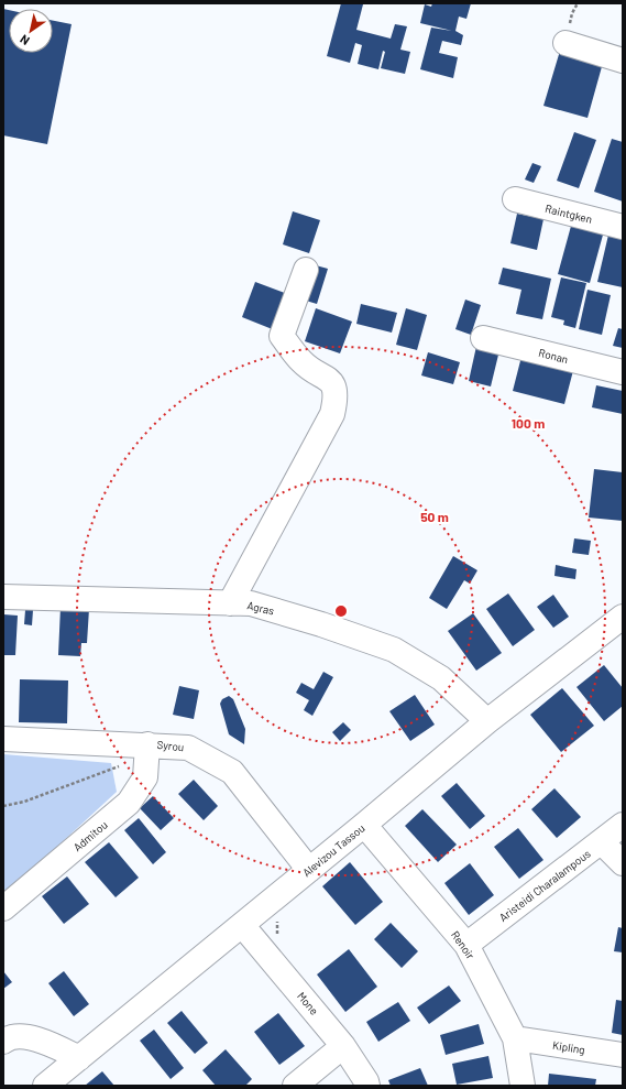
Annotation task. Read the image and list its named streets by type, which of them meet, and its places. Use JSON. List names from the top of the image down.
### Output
{
  "streets": {
    "street": [
      "Raintgken",
      "Ronan",
      "Agras",
      "Syrou",
      "Admitou",
      "Alevizou Tassou",
      "Aristeidi Charalampous",
      "Renoir",
      "Mone",
      "Kipling"
    ]
  },
  "crossings": [
    ["Agras", "Alevizou Tassou"],
    ["Syrou", "Admitou"],
    ["Syrou", "Alevizou Tassou"],
    ["Alevizou Tassou", "Renoir"],
    ["Alevizou Tassou", "Mone"],
    ["Aristeidi Charalampous", "Renoir"],
    ["Renoir", "Kipling"]
  ],
  "north": "bottom left",
  "rings": ["100 m", "50 m"]
}
